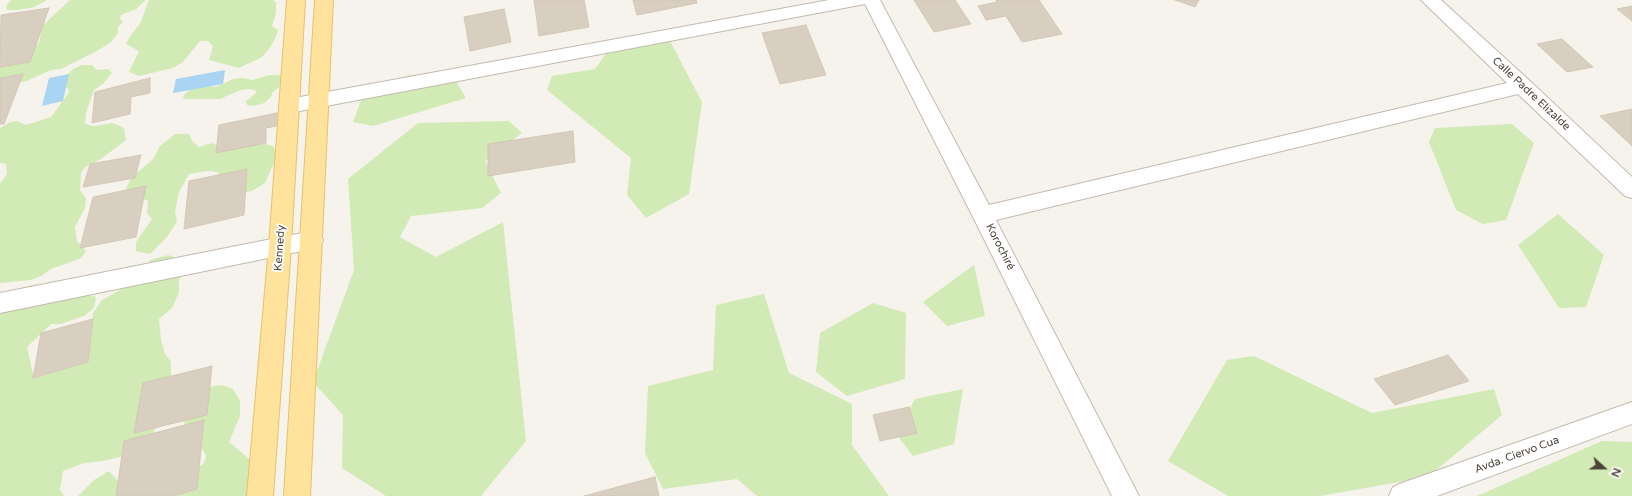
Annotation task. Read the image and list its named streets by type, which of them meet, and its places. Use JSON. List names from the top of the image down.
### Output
{
  "streets": {
    "main road": ["Kennedy"],
    "street": ["Calle Padre Elizalde", "Korochiré", "Avda. Ciervo Cua"]
  },
  "north": "right"
}
